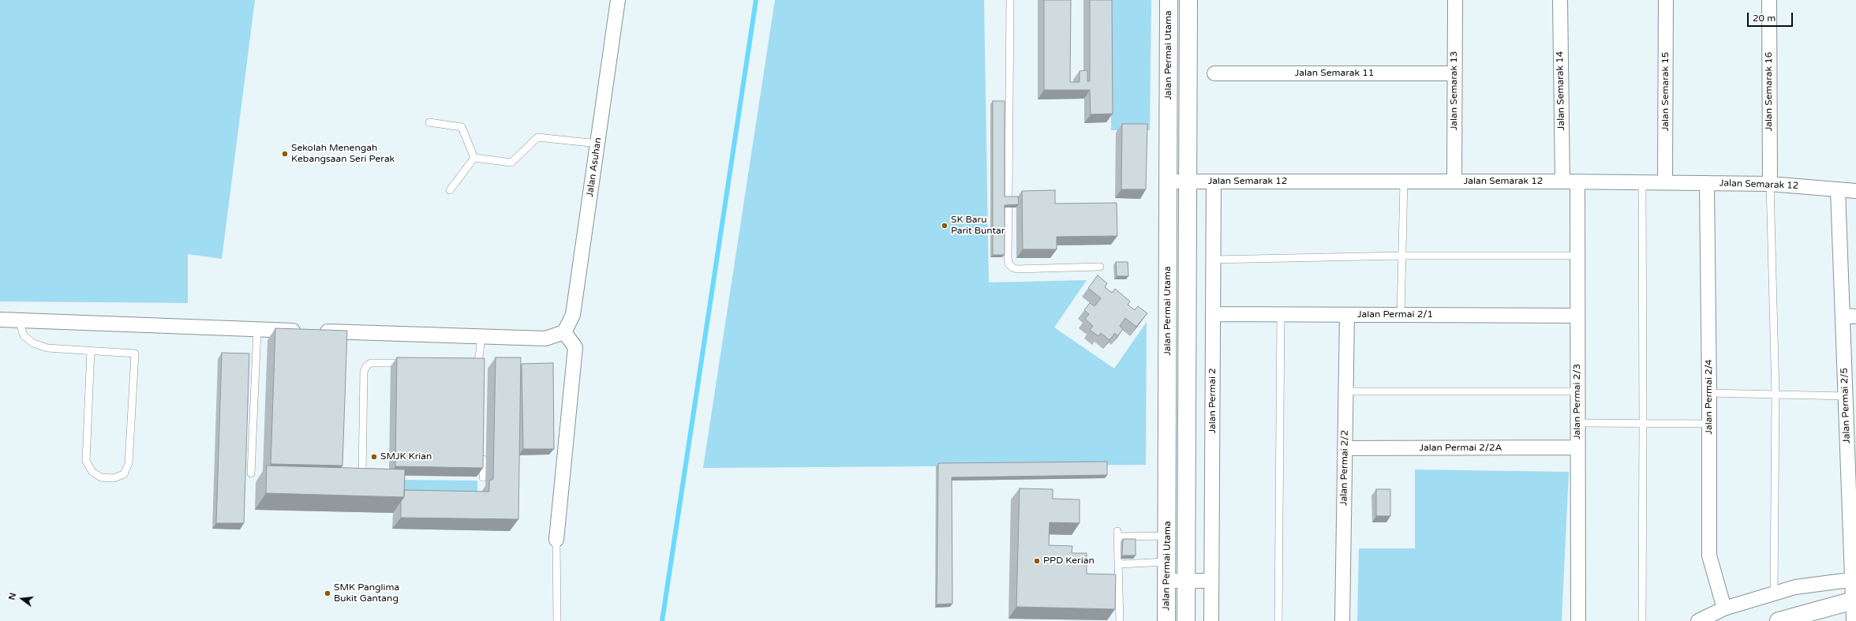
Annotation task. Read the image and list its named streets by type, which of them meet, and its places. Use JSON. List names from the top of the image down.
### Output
{
  "streets": {
    "street": [
      "Jalan Permai Utama",
      "Jalan Semarak 11",
      "Jalan Semarak 13",
      "Jalan Semarak 14",
      "Jalan Semarak 15",
      "Jalan Semarak 16",
      "Jalan Asuhan",
      "Jalan Semarak 12",
      "Jalan Permai 2/1",
      "Jalan Permai 2/4",
      "Jalan Permai 2",
      "Jalan Permai 2/3",
      "Jalan Permai 2/5",
      "Jalan Permai 2/2A",
      "Jalan Permai 2/2"
    ]
  },
  "crossings": [
    ["Jalan Permai Utama", "Jalan Semarak 12"],
    ["Jalan Semarak 11", "Jalan Semarak 13"],
    ["Jalan Semarak 13", "Jalan Semarak 12"],
    ["Jalan Semarak 14", "Jalan Semarak 12"],
    ["Jalan Semarak 15", "Jalan Semarak 12"],
    ["Jalan Semarak 16", "Jalan Semarak 12"],
    ["Jalan Semarak 12", "Jalan Permai 2/4"],
    ["Jalan Semarak 12", "Jalan Permai 2"],
    ["Jalan Semarak 12", "Jalan Permai 2/3"],
    ["Jalan Semarak 12", "Jalan Permai 2/5"],
    ["Jalan Permai 2/1", "Jalan Permai 2"],
    ["Jalan Permai 2/1", "Jalan Permai 2/3"],
    ["Jalan Permai 2/1", "Jalan Permai 2/2"],
    ["Jalan Permai 2/3", "Jalan Permai 2/2A"],
    ["Jalan Permai 2/2A", "Jalan Permai 2/2"]
  ],
  "places": [
    "Sekolah Menengah Kebangsaan Seri Perak",
    "SK Baru Parit Buntar",
    "SMJK Krian",
    "PPD Kerian",
    "SMK Panglima Bukit Gantang"
  ],
  "scale_bar": "20 m",
  "north": "left"
}
